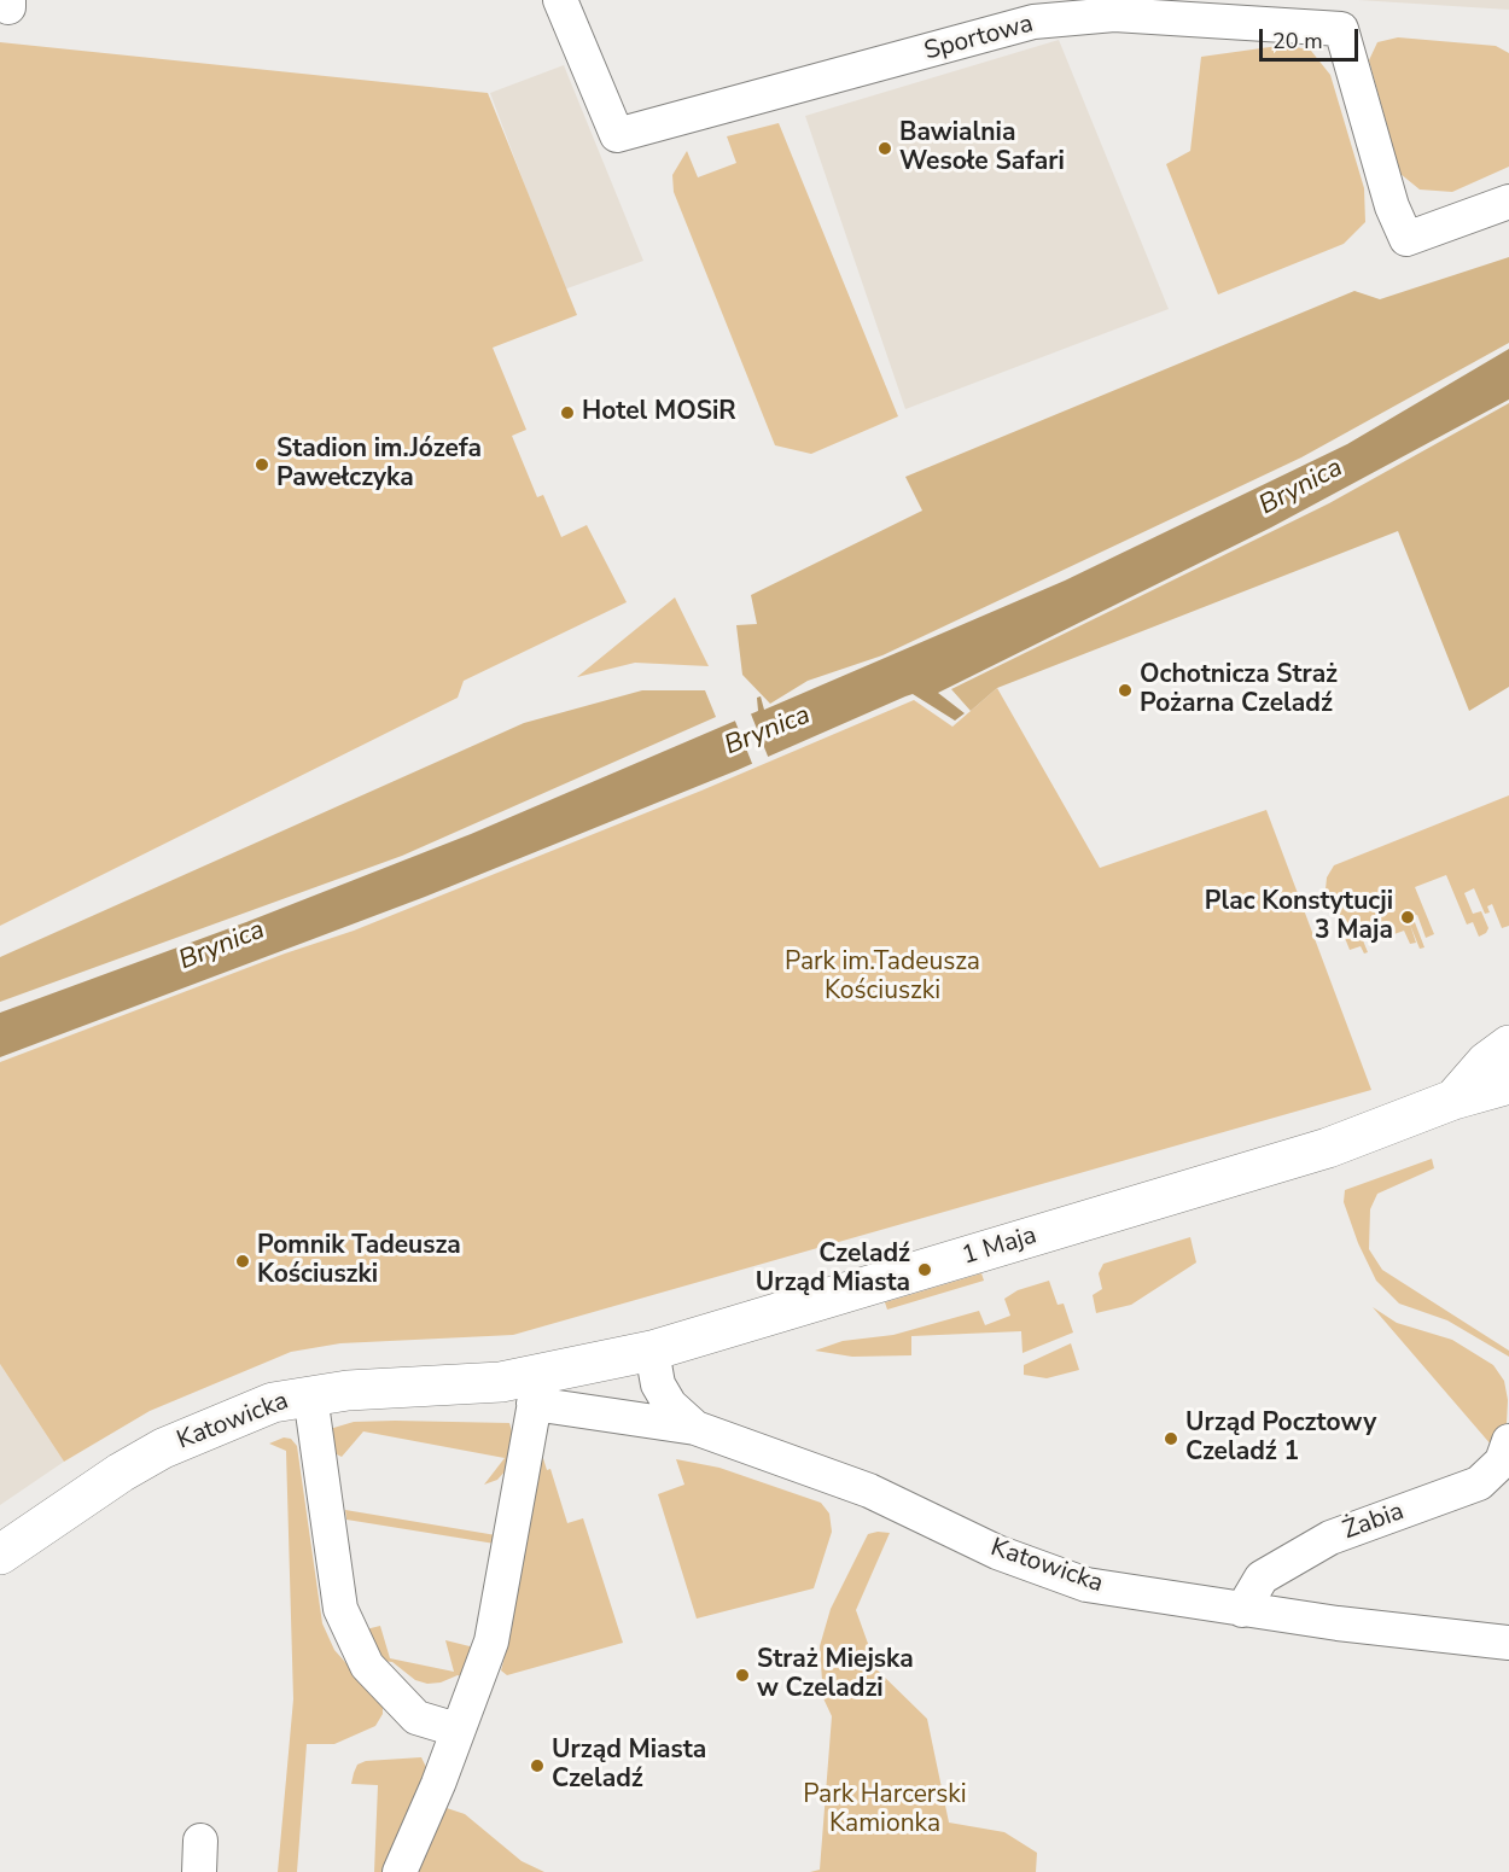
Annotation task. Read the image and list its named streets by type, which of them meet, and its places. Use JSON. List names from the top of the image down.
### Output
{
  "streets": {
    "street": [
      "Sportowa",
      "1 Maja",
      "Katowicka",
      "Żabia"
    ]
  },
  "crossings": [
    ["1 Maja", "Katowicka"],
    ["Katowicka", "Żabia"]
  ],
  "water": ["Brynica"],
  "parks": ["Park im.Tadeusza Kościuszki", "Park Harcerski Kamionka"],
  "places": [
    "Bawialnia Wesołe Safari",
    "Hotel MOSiR",
    "Stadion im.Józefa Pawełczyka",
    "Ochotnicza Straż Pożarna Czeladź",
    "Plac Konstytucji 3 Maja",
    "Pomnik Tadeusza Kościuszki",
    "Czeladź Urząd Miasta",
    "Urząd Pocztowy Czeladź 1",
    "Straż Miejska w Czeladzi",
    "Urząd Miasta Czeladź"
  ],
  "scale_bar": "20 m"
}
